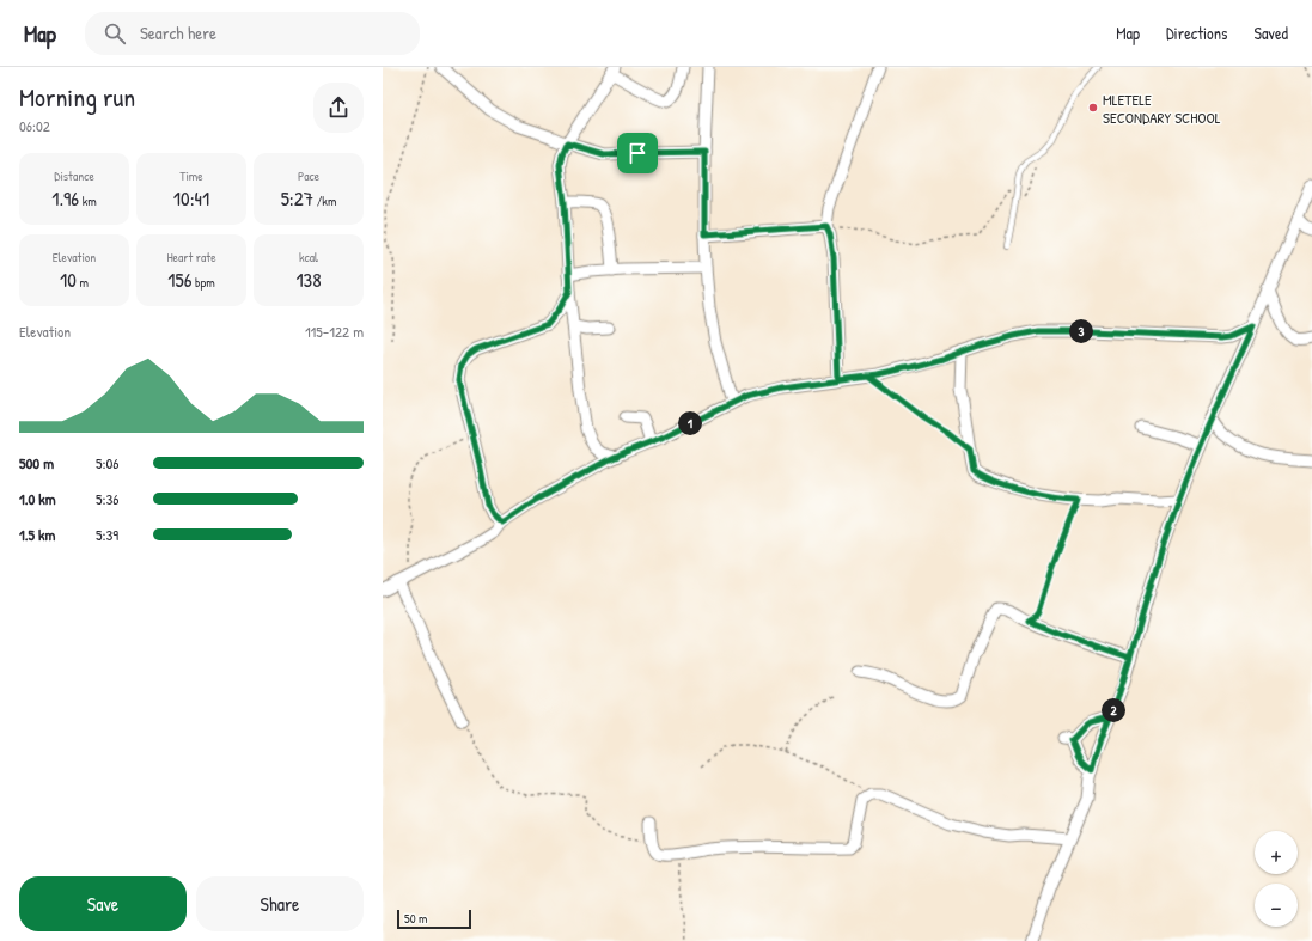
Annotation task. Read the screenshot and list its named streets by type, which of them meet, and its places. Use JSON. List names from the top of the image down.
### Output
{
  "places": ["MLETELE SECONDARY SCHOOL"],
  "scale_bar": "50 m",
  "page": {
    "header": "Map",
    "search": "Search here",
    "nav": ["Map", "Directions", "Saved"],
    "heading": ["Morning run", "06:02"],
    "stats": [
      ["Distance", "1.96 km"],
      ["Time", "10:41"],
      ["Pace", "5:27 /km"],
      ["Elevation", "10 m"],
      ["Heart rate", "156 bpm"],
      ["kcal", "138"]
    ],
    "chart": ["Elevation", "115–122 m"],
    "pins": ["3", "1", "2"],
    "list": [
      {
        "name": "500 m",
        "note": "5:06"
      },
      {
        "name": "1.0 km",
        "note": "5:36"
      },
      {
        "name": "1.5 km",
        "note": "5:39"
      }
    ],
    "map_buttons": ["+", "−"],
    "buttons": ["Save", "Share"],
    "scale": "50 m"
  }
}
